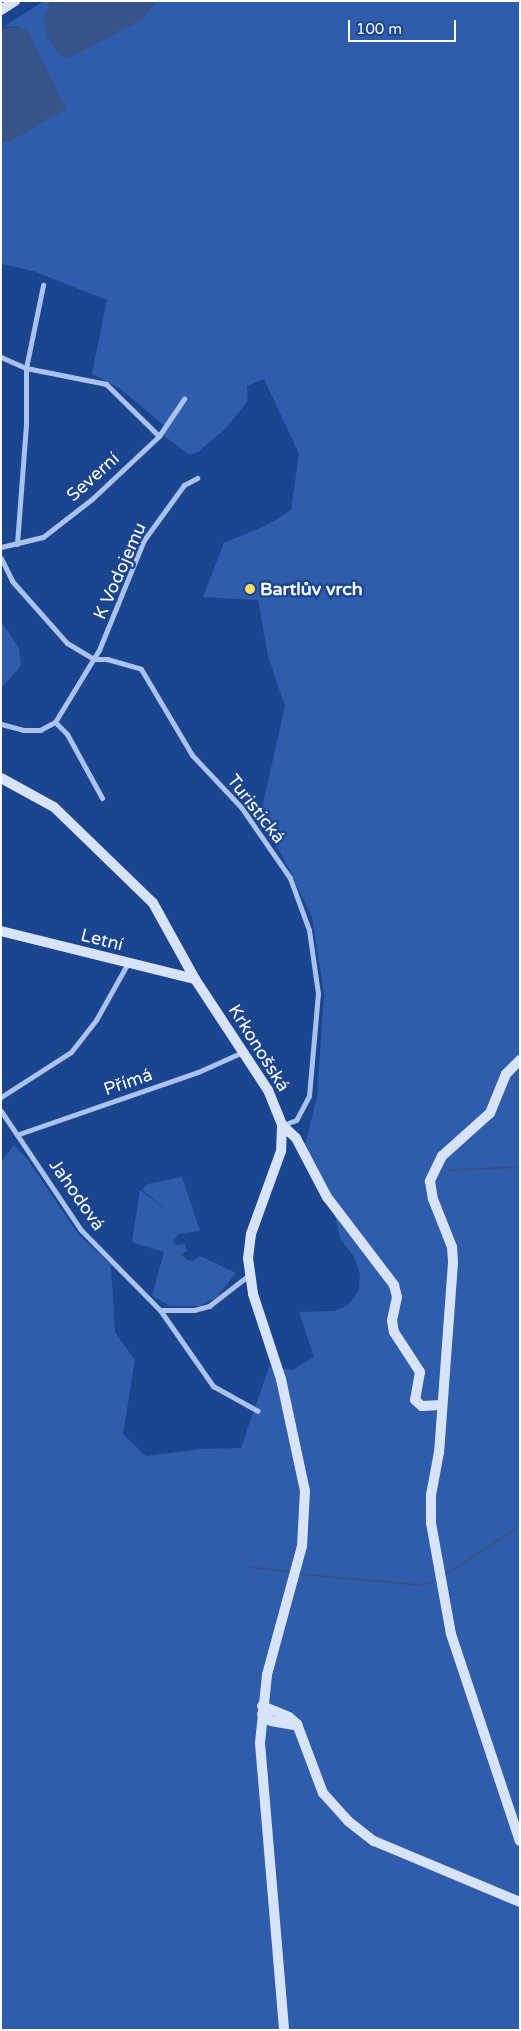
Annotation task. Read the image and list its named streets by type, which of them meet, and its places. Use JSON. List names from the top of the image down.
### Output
{
  "streets": {
    "street": [
      "Severní",
      "K Vodojemu",
      "Turistická",
      "Letní",
      "Krkonošská",
      "Přímá",
      "Jahodová"
    ]
  },
  "crossings": [
    ["K Vodojemu", "Turistická"],
    ["Turistická", "Krkonošská"],
    ["Letní", "Krkonošská"],
    ["Krkonošská", "Přímá"],
    ["Přímá", "Jahodová"]
  ],
  "places": ["Bartlův vrch"],
  "scale_bar": "100 m"
}
